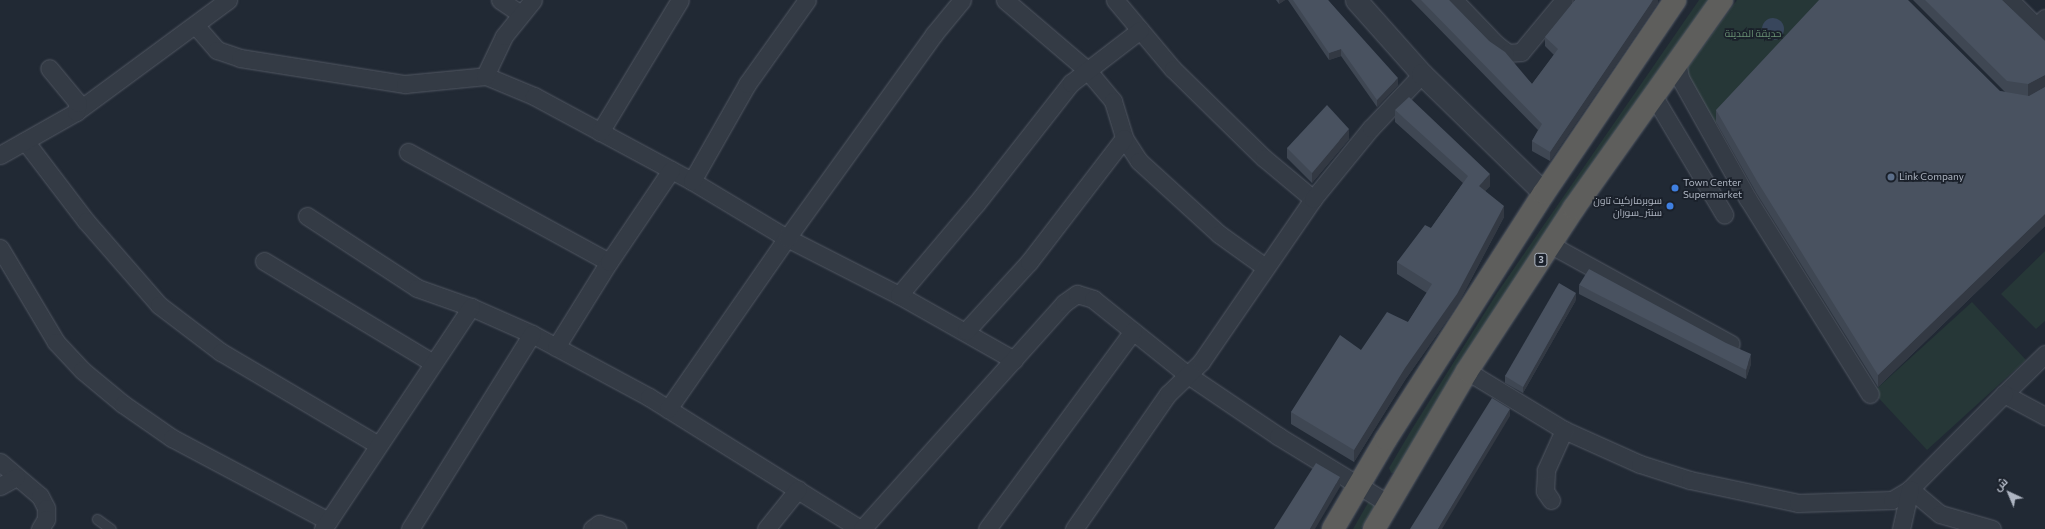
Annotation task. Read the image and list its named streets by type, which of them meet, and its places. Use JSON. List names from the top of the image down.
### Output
{
  "streets": {
    "highway": ["3"]
  },
  "parks": ["حديقة المدينة"],
  "places": ["Link Company", "Town Center Supermarket", "سوبرماركيت تاون سنتر _سوران"],
  "north": "top left"
}
